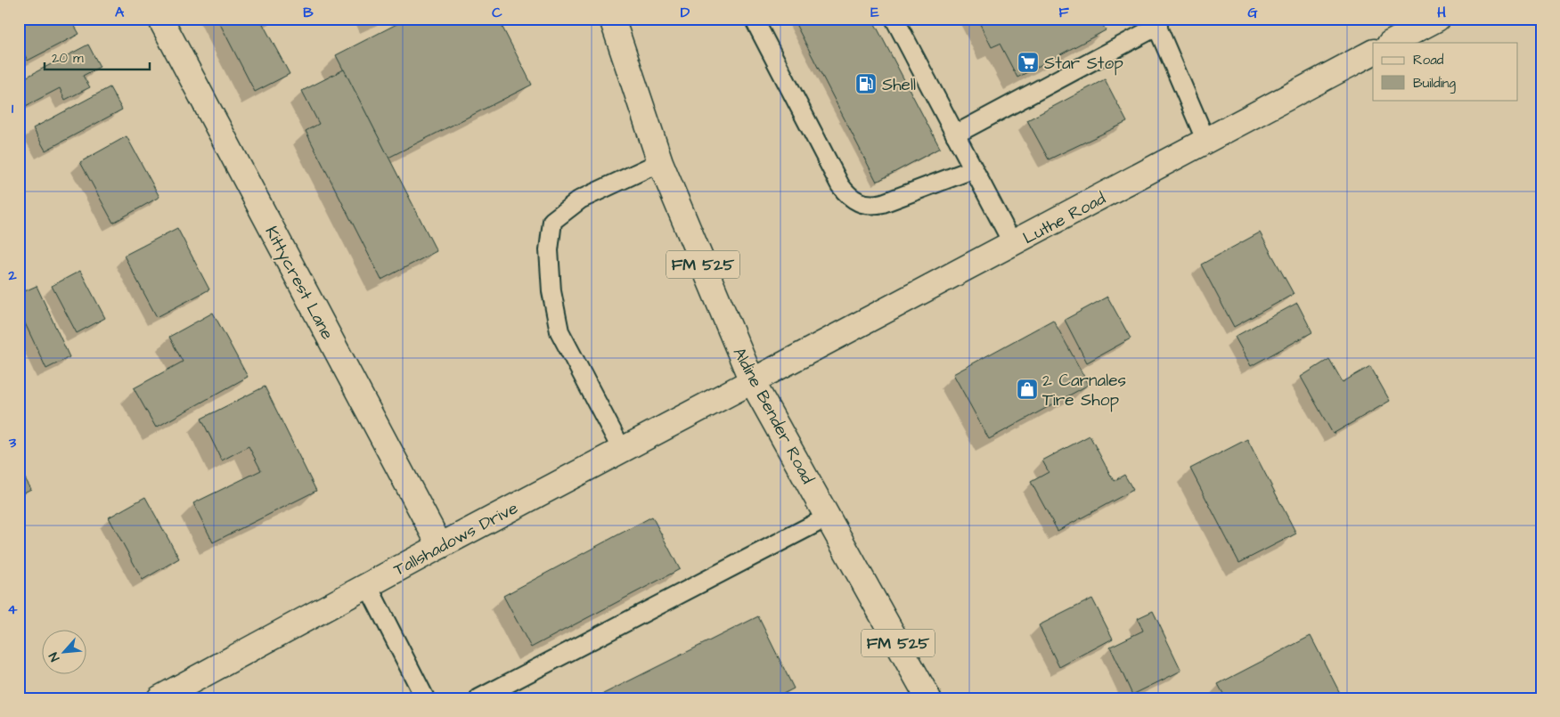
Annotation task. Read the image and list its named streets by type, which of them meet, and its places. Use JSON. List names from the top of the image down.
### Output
{
  "streets": {
    "street": [
      "Luthe Road",
      "FM 525",
      "Kittycrest Lane",
      "Aldine Bender Road",
      "Tallshadows Drive"
    ]
  },
  "crossings": [
    ["Luthe Road", "Aldine Bender Road"],
    ["Luthe Road", "Tallshadows Drive"],
    ["Kittycrest Lane", "Tallshadows Drive"],
    ["Aldine Bender Road", "Tallshadows Drive"]
  ],
  "places": {
    "supermarket": ["Star Stop"],
    "fuel station": ["Shell"],
    "shop": ["2 Carnales Tire Shop"]
  },
  "legend": ["Road", "Building"],
  "scale_bar": "20 m",
  "north": "bottom left",
  "grid": {
    "columns": [
      "A",
      "B",
      "C",
      "D",
      "E",
      "F",
      "G",
      "H"
    ],
    "rows": [
      "1",
      "2",
      "3",
      "4"
    ]
  }
}
